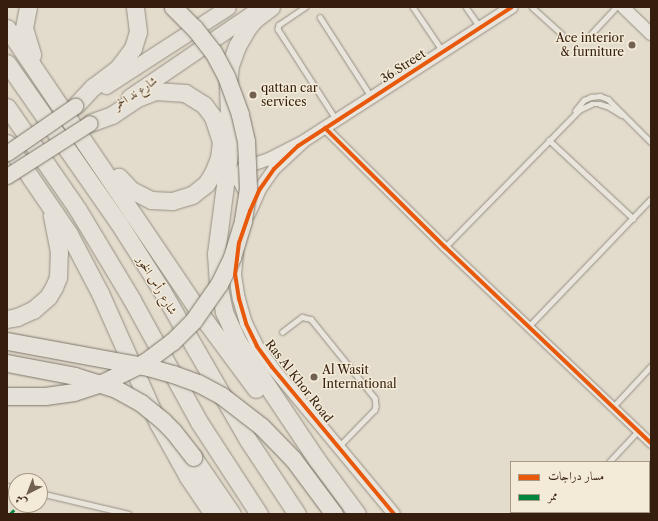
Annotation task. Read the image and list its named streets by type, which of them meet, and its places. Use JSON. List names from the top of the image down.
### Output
{
  "streets": {
    "highway": ["شارع رأس الخور"],
    "main road": ["شارع ند الحمر"],
    "street": ["36 Street", "Ras Al Khor Road"]
  },
  "crossings": [
    ["36 Street", "Ras Al Khor Road"]
  ],
  "places": ["Ace interior & furniture", "qattan car services", "Al Wasit International"],
  "legend": ["مسار دراجات", "ممر"],
  "north": "bottom left"
}
